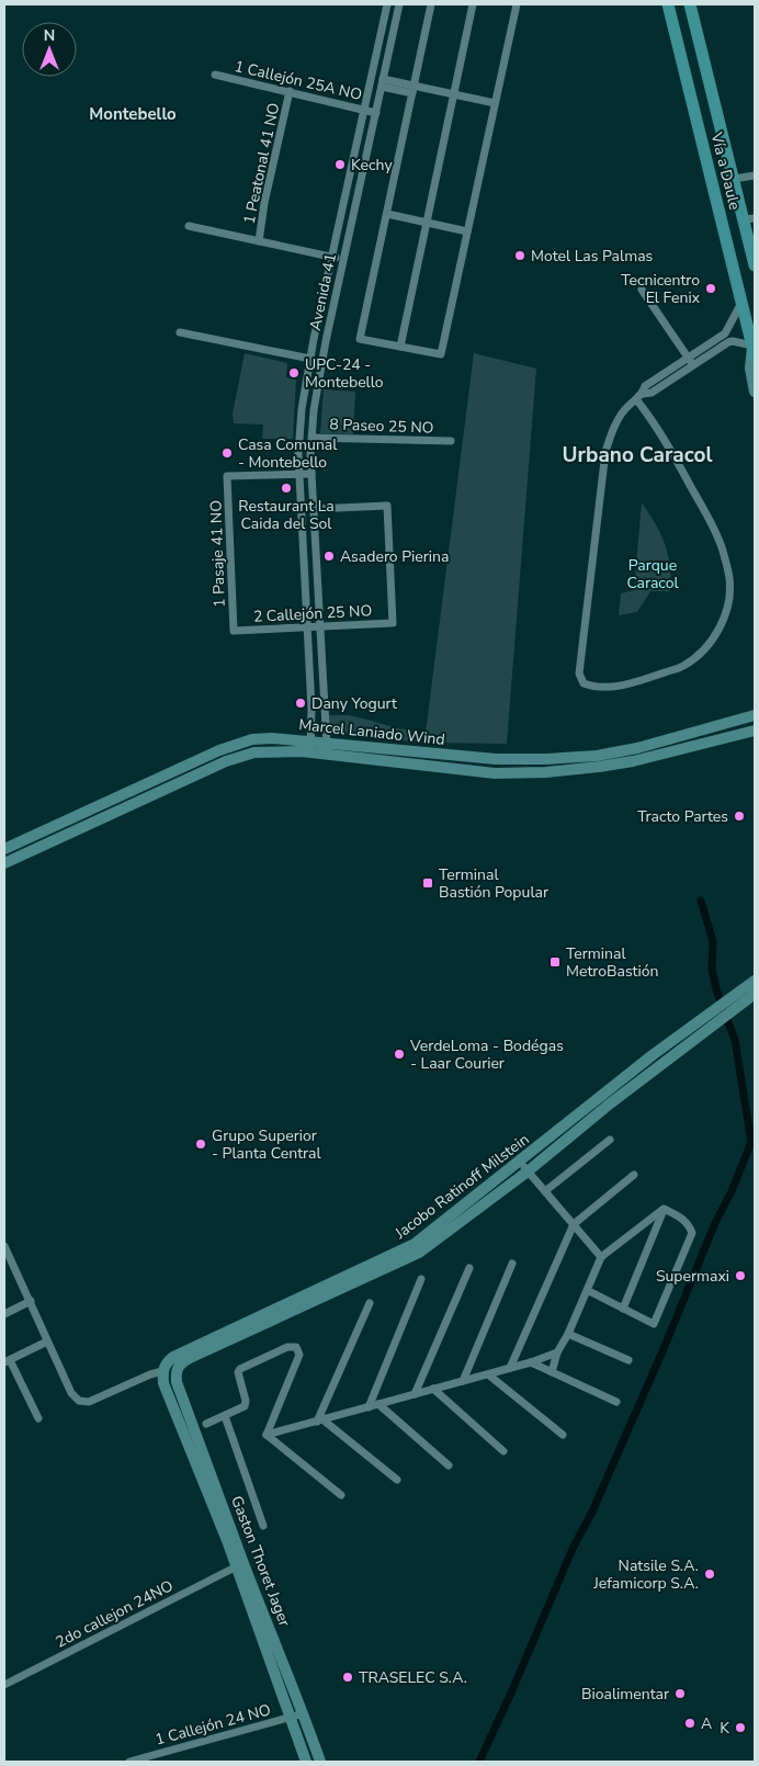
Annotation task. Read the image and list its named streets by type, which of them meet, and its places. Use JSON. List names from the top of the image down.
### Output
{
  "streets": {
    "main road": ["Vía a Daule"],
    "street": [
      "1 Callejón 25A NO",
      "1 Peatonal 41 NO",
      "Avenida 41",
      "8 Paseo 25 NO",
      "1 Pasaje 41 NO",
      "2 Callejón 25 NO",
      "Marcel Laniado Wind",
      "Jacobo Ratinoff Milstein",
      "Gaston Thoret Jager",
      "2do callejon 24NO",
      "1 Callejón 24 NO"
    ]
  },
  "crossings": [
    ["1 Callejón 25A NO", "1 Peatonal 41 NO"],
    ["1 Callejón 25A NO", "Avenida 41"],
    ["Avenida 41", "8 Paseo 25 NO"],
    ["Avenida 41", "1 Pasaje 41 NO"],
    ["Avenida 41", "2 Callejón 25 NO"],
    ["Avenida 41", "Marcel Laniado Wind"],
    ["1 Pasaje 41 NO", "2 Callejón 25 NO"],
    ["Jacobo Ratinoff Milstein", "Gaston Thoret Jager"],
    ["Gaston Thoret Jager", "2do callejon 24NO"],
    ["Gaston Thoret Jager", "1 Callejón 24 NO"]
  ],
  "districts": ["Montebello", "Urbano Caracol"],
  "parks": ["Parque Caracol"],
  "places": {
    "other": [
      "Kechy",
      "Motel Las Palmas",
      "Tecnicentro El Fenix",
      "UPC-24 - Montebello",
      "Casa Comunal - Montebello",
      "Restaurant La Caida del Sol",
      "Asadero Pierina",
      "Dany Yogurt",
      "Tracto Partes",
      "VerdeLoma - Bodégas - Laar Courier",
      "Grupo Superior - Planta Central",
      "Supermaxi",
      "Natsile S.A. Jefamicorp S.A.",
      "TRASELEC S.A.",
      "Bioalimentar",
      "A",
      "K"
    ],
    "transit": ["Terminal Bastión Popular", "Terminal MetroBastión"]
  },
  "north": "top"
}
